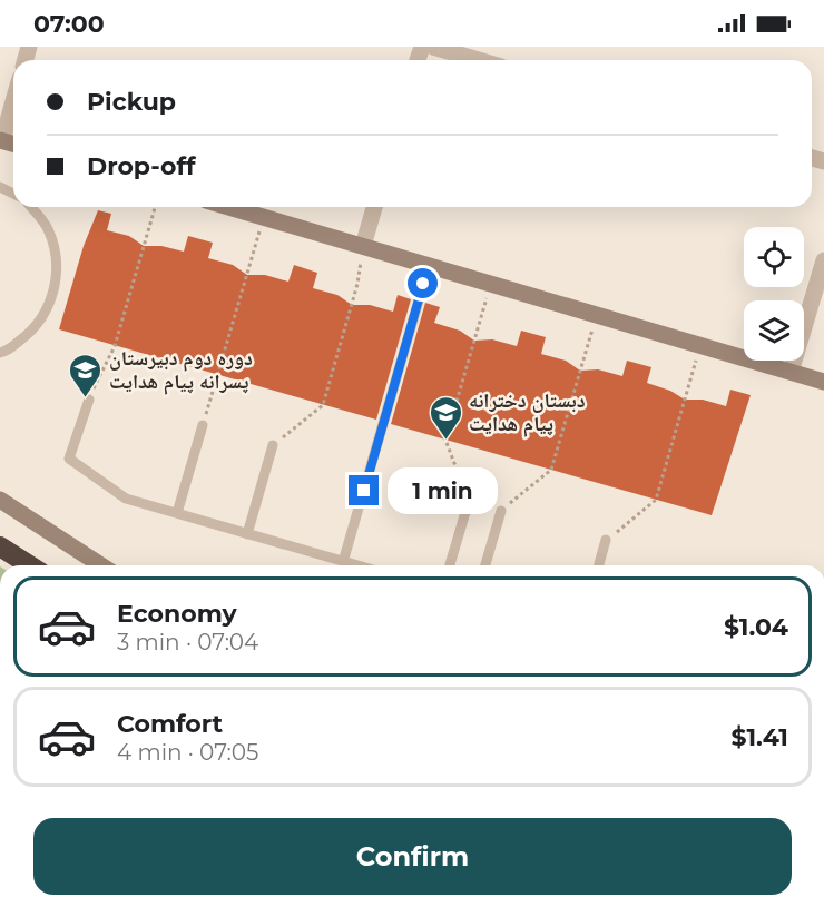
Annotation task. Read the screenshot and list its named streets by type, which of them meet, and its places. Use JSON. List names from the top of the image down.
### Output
{
  "places": {
    "school or university": ["دوره دوم دبیرستان پسرانه پیام هدایت", "دبستان دخترانه پیام هدایت"]
  },
  "page": {
    "status": "07:00",
    "banner": ["Pickup", "Drop-off"],
    "bubble": "1 min",
    "list": [
      {
        "name": "Economy",
        "note": "3 min · 07:04",
        "value": "$1.04"
      },
      {
        "name": "Comfort",
        "note": "4 min · 07:05",
        "value": "$1.41"
      }
    ],
    "buttons": "Confirm"
  }
}
